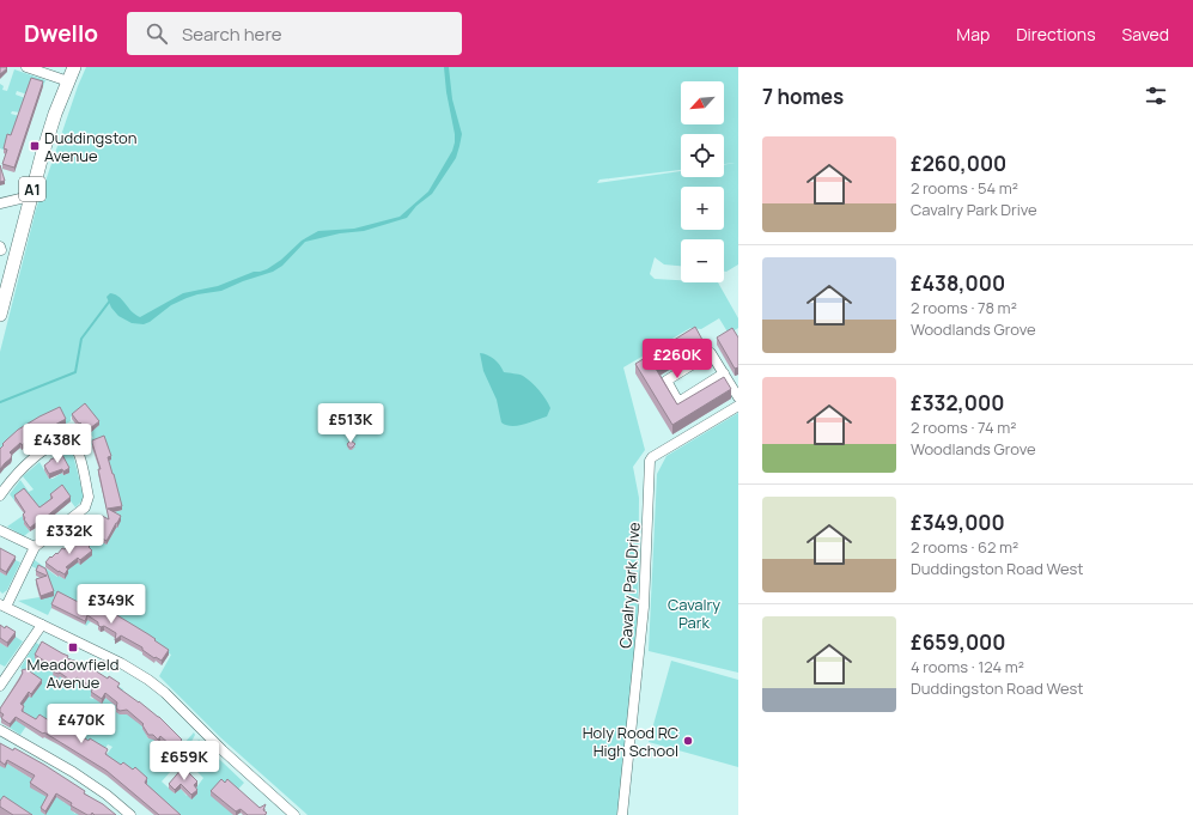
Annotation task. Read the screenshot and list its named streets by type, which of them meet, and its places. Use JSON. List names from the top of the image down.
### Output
{
  "streets": {
    "main road": ["A1"],
    "street": ["Cavalry Park Drive"]
  },
  "parks": ["Cavalry Park"],
  "places": {
    "transit": ["Duddingston Avenue", "Meadowfield Avenue"],
    "other": ["Holy Rood RC High School"]
  },
  "north": "bottom left",
  "page": {
    "header": "Dwello",
    "search": "Search here",
    "nav": ["Map", "Directions", "Saved"],
    "heading": "7 homes",
    "map_buttons": ["+", "−"],
    "list": [
      {
        "name": "£260,000",
        "note": "2 rooms · 54 m² · Cavalry Park Drive"
      },
      {
        "name": "£438,000",
        "note": "2 rooms · 78 m² · Woodlands Grove"
      },
      {
        "name": "£332,000",
        "note": "2 rooms · 74 m² · Woodlands Grove"
      },
      {
        "name": "£349,000",
        "note": "2 rooms · 62 m² · Duddingston Road West"
      },
      {
        "name": "£659,000",
        "note": "4 rooms · 124 m² · Duddingston Road West"
      }
    ],
    "price": [
      "£260K",
      "£513K",
      "£438K",
      "£332K",
      "£349K",
      "£470K",
      "£659K"
    ]
  }
}
